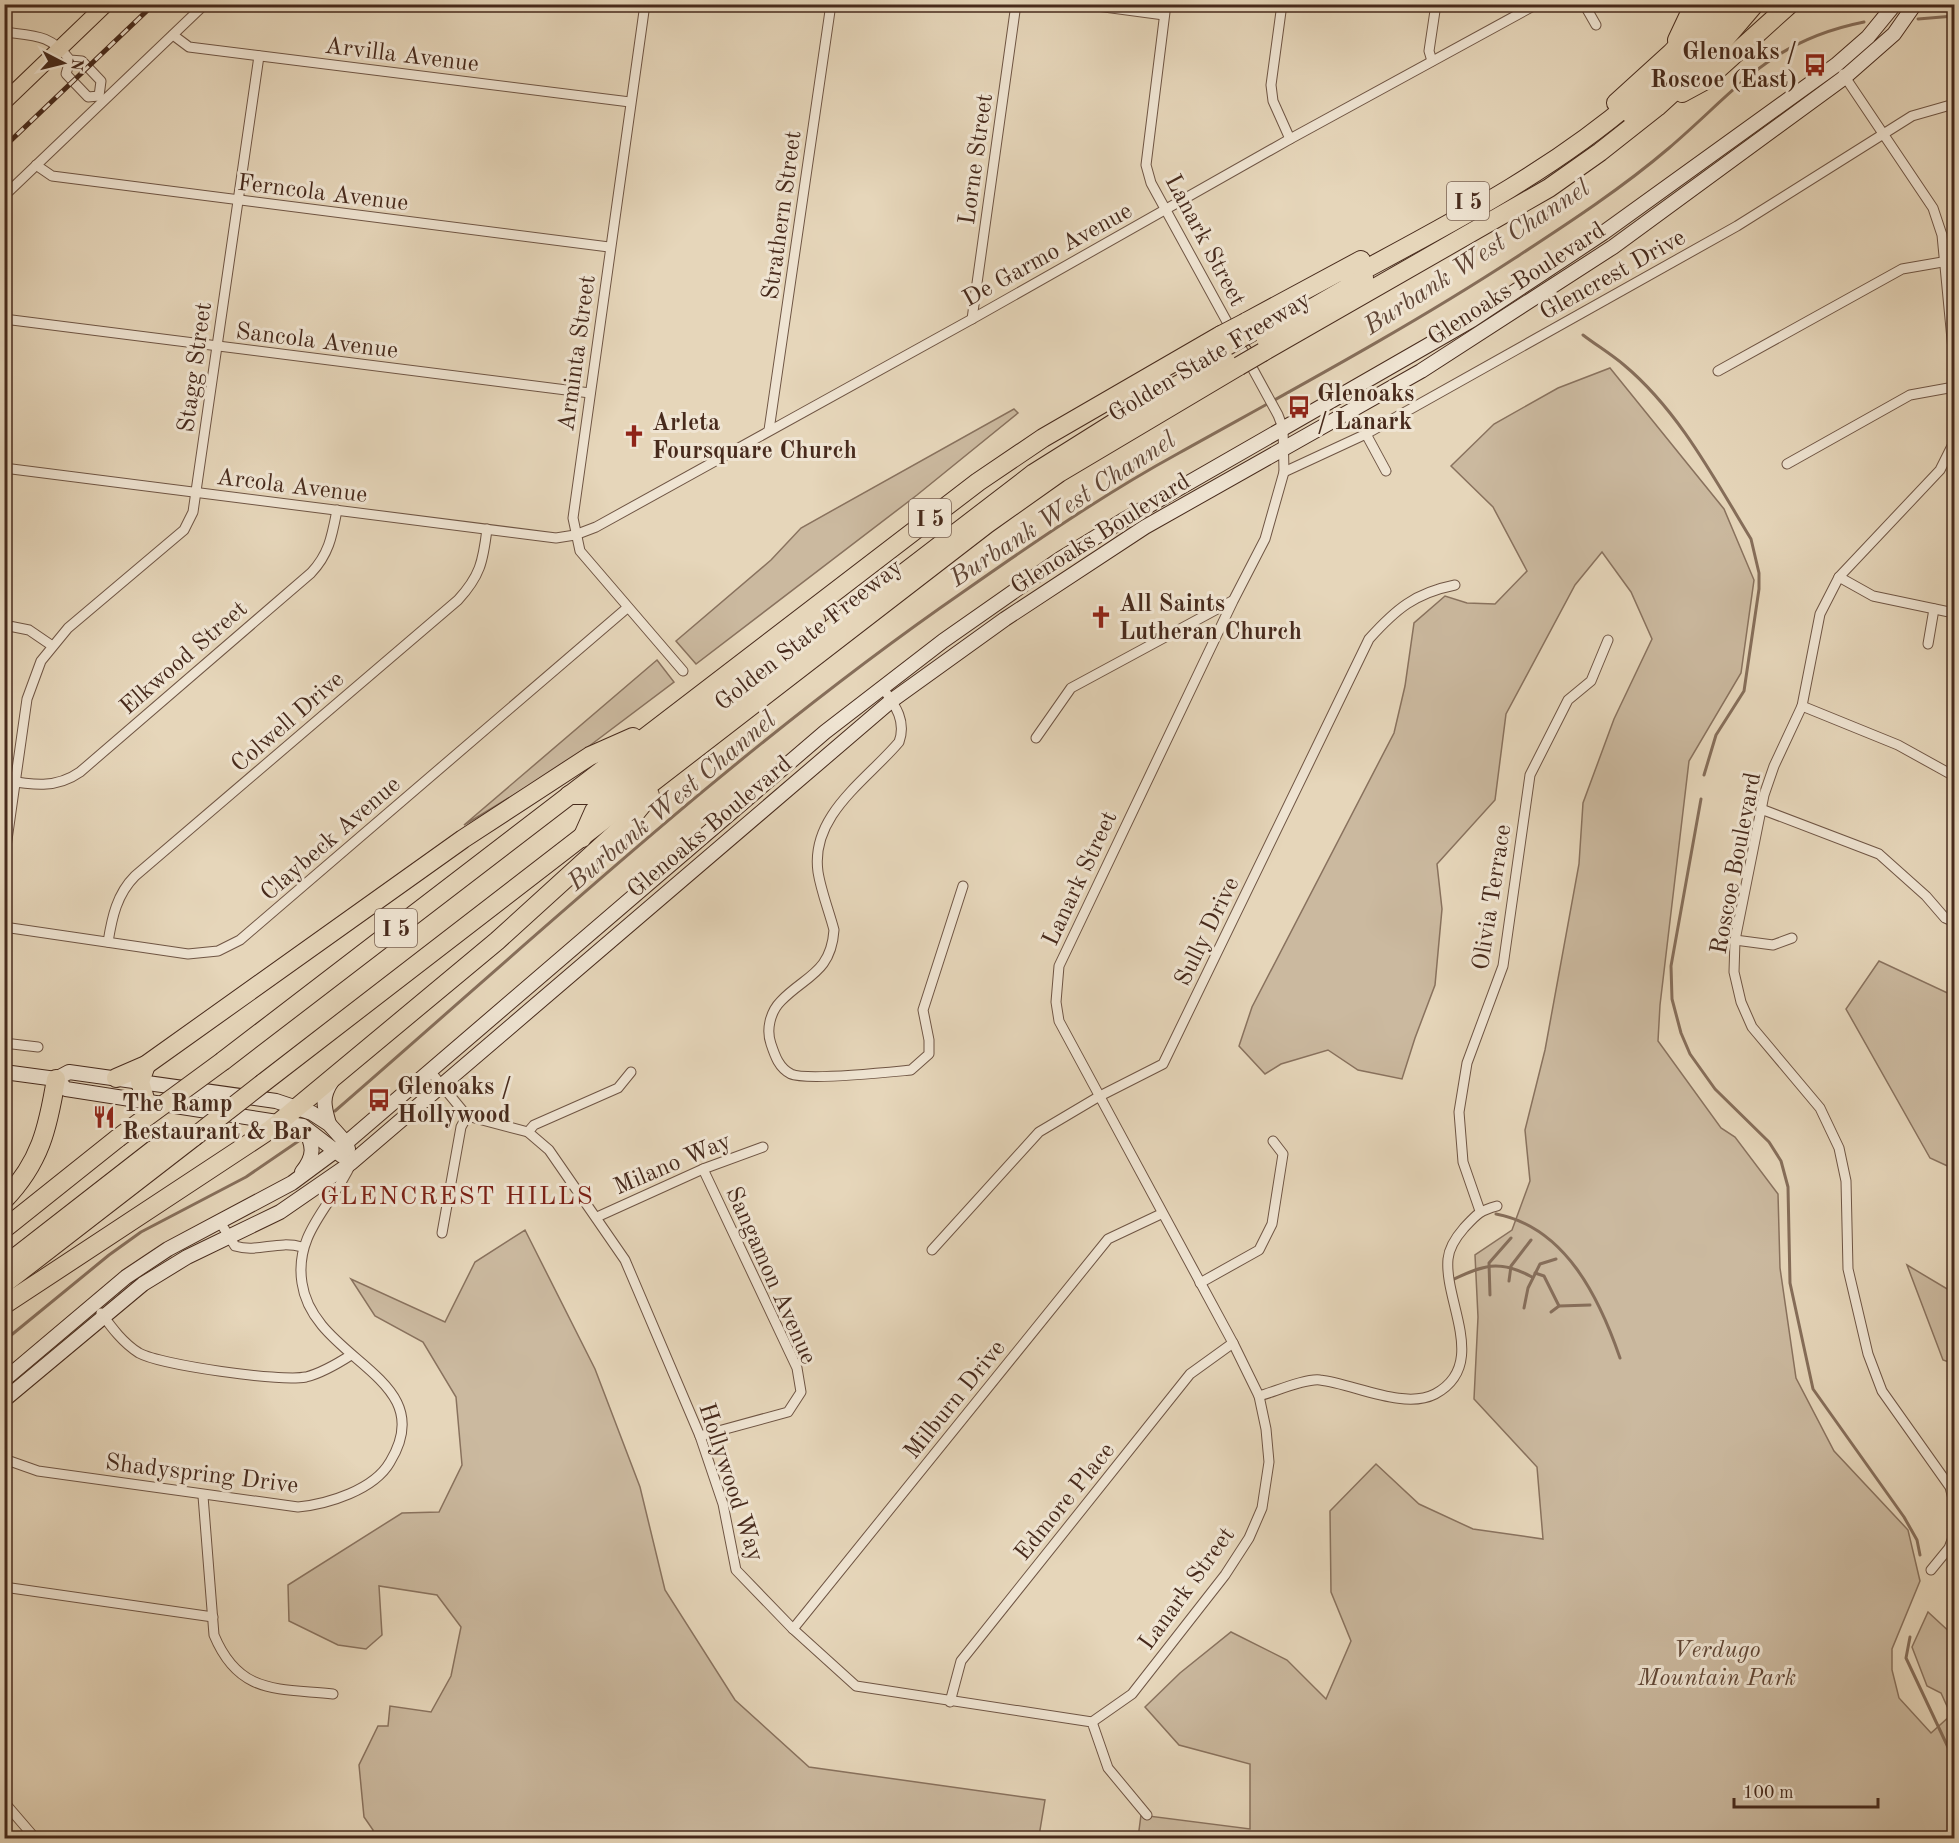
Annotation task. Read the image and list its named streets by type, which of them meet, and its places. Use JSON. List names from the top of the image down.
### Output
{
  "streets": {
    "highway": ["I 5", "Golden State Freeway"],
    "main road": ["Glenoaks Boulevard"],
    "street": [
      "Arvilla Avenue",
      "Lorne Street",
      "Ferncola Avenue",
      "Strathern Street",
      "Lanark Street",
      "De Garmo Avenue",
      "Glencrest Drive",
      "Sancola Avenue",
      "Arminta Street",
      "Stagg Street",
      "Arcola Avenue",
      "Elkwood Street",
      "Colwell Drive",
      "Claybeck Avenue",
      "Roscoe Boulevard",
      "Olivia Terrace",
      "Sully Drive",
      "Milano Way",
      "Sangamon Avenue",
      "Milburn Drive",
      "Shadyspring Drive",
      "Hollywood Way",
      "Edmore Place"
    ]
  },
  "crossings": [
    ["Arvilla Avenue", "Arminta Street"],
    ["Arvilla Avenue", "Stagg Street"],
    ["Lorne Street", "De Garmo Avenue"],
    ["Ferncola Avenue", "Arminta Street"],
    ["Ferncola Avenue", "Stagg Street"],
    ["Strathern Street", "De Garmo Avenue"],
    ["Lanark Street", "De Garmo Avenue"],
    ["Lanark Street", "Glencrest Drive"],
    ["Lanark Street", "Glenoaks Boulevard"],
    ["Lanark Street", "Sully Drive"],
    ["Lanark Street", "Milburn Drive"],
    ["Lanark Street", "Hollywood Way"],
    ["Lanark Street", "Edmore Place"],
    ["De Garmo Avenue", "Arminta Street"],
    ["De Garmo Avenue", "Arcola Avenue"],
    ["Glenoaks Boulevard", "Shadyspring Drive"],
    ["Sancola Avenue", "Arminta Street"],
    ["Sancola Avenue", "Stagg Street"],
    ["Arminta Street", "Arcola Avenue"],
    ["Arminta Street", "Claybeck Avenue"],
    ["Stagg Street", "Arcola Avenue"],
    ["Stagg Street", "Elkwood Street"],
    ["Arcola Avenue", "Elkwood Street"],
    ["Arcola Avenue", "Colwell Drive"],
    ["Colwell Drive", "Claybeck Avenue"],
    ["Milano Way", "Sangamon Avenue"],
    ["Milano Way", "Hollywood Way"],
    ["Sangamon Avenue", "Hollywood Way"],
    ["Milburn Drive", "Hollywood Way"],
    ["Hollywood Way", "Edmore Place"]
  ],
  "districts": ["GLENCREST HILLS"],
  "water": ["Burbank West Channel"],
  "parks": ["Verdugo Mountain Park"],
  "places": {
    "bus stop": ["Glenoaks / Roscoe (East)", "Glenoaks / Lanark", "Glenoaks / Hollywood"],
    "church": ["Arleta Foursquare Church", "All Saints Lutheran Church"],
    "restaurant": ["The Ramp Restaurant & Bar"]
  },
  "scale_bar": "100 m",
  "north": "right"
}
